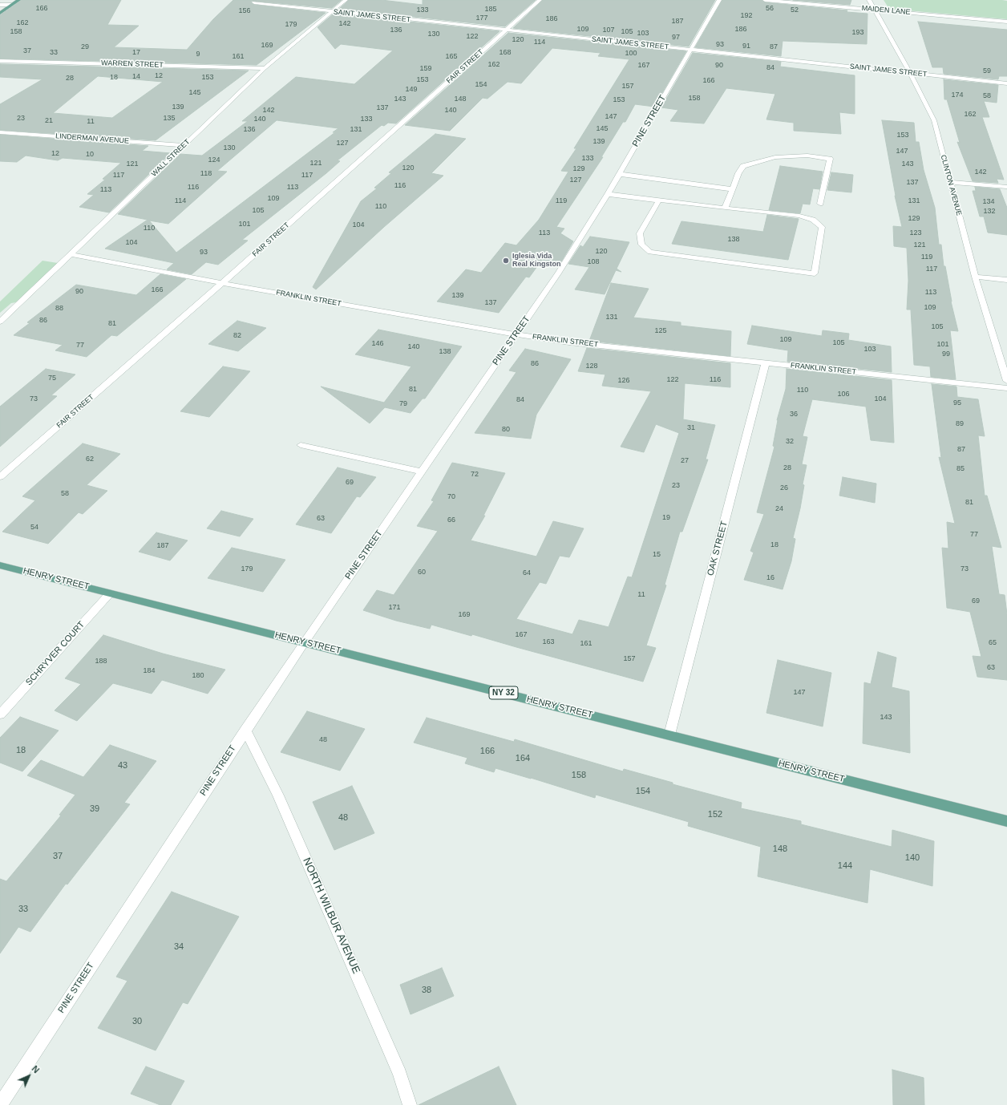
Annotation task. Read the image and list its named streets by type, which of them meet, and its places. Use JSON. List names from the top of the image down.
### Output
{
  "streets": {
    "main road": ["HENRY STREET", "NY 32"],
    "street": [
      "MAIDEN LANE",
      "SAINT JAMES STREET",
      "WARREN STREET",
      "FAIR STREET",
      "PINE STREET",
      "LINDERMAN AVENUE",
      "WALL STREET",
      "CLINTON AVENUE",
      "FRANKLIN STREET",
      "OAK STREET",
      "SCHRYVER COURT",
      "NORTH WILBUR AVENUE"
    ]
  },
  "crossings": [
    ["MAIDEN LANE", "CLINTON AVENUE"],
    ["SAINT JAMES STREET", "FAIR STREET"],
    ["SAINT JAMES STREET", "PINE STREET"],
    ["SAINT JAMES STREET", "WALL STREET"],
    ["SAINT JAMES STREET", "CLINTON AVENUE"],
    ["WARREN STREET", "WALL STREET"],
    ["FAIR STREET", "FRANKLIN STREET"],
    ["PINE STREET", "FRANKLIN STREET"],
    ["PINE STREET", "HENRY STREET"],
    ["PINE STREET", "NORTH WILBUR AVENUE"],
    ["LINDERMAN AVENUE", "WALL STREET"],
    ["WALL STREET", "FRANKLIN STREET"],
    ["FRANKLIN STREET", "OAK STREET"],
    ["OAK STREET", "HENRY STREET"],
    ["HENRY STREET", "SCHRYVER COURT"]
  ],
  "places": ["Iglesia Vida Real Kingston"],
  "house_numbers": [
    "166",
    "56",
    "185",
    "133",
    "52",
    "156",
    "192",
    "177",
    "186",
    "187",
    "162",
    "142",
    "179",
    "109",
    "186",
    "136",
    "107",
    "158",
    "105",
    "193",
    "103",
    "130",
    "122",
    "97",
    "120",
    "114",
    "93",
    "169",
    "91",
    "29",
    "87",
    "37",
    "33",
    "17",
    "168",
    "100",
    "9",
    "161",
    "165",
    "162",
    "167",
    "90",
    "84",
    "159",
    "59",
    "12",
    "14",
    "18",
    "153",
    "28",
    "153",
    "166",
    "154",
    "157",
    "149",
    "145",
    "174",
    "58",
    "158",
    "143",
    "148",
    "153",
    "139",
    "137",
    "142",
    "140",
    "162",
    "147",
    "23",
    "135",
    "140",
    "133",
    "21",
    "11",
    "145",
    "136",
    "131",
    "153",
    "139",
    "127",
    "130",
    "147",
    "12",
    "10",
    "133",
    "124",
    "121",
    "121",
    "143",
    "120",
    "129",
    "142",
    "118",
    "117",
    "117",
    "127",
    "137",
    "116",
    "116",
    "113",
    "113",
    "109",
    "114",
    "119",
    "131",
    "134",
    "110",
    "105",
    "132",
    "129",
    "101",
    "104",
    "110",
    "113",
    "123",
    "138",
    "104",
    "121",
    "120",
    "93",
    "119",
    "108",
    "117",
    "166",
    "90",
    "113",
    "139",
    "137",
    "109",
    "88",
    "131",
    "86",
    "81",
    "105",
    "125",
    "82",
    "109",
    "105",
    "146",
    "101",
    "77",
    "140",
    "103",
    "138",
    "99",
    "86",
    "128",
    "75",
    "122",
    "116",
    "126",
    "81",
    "110",
    "106",
    "73",
    "104",
    "84",
    "95",
    "79",
    "36",
    "89",
    "31",
    "80",
    "32",
    "87",
    "62",
    "27",
    "28",
    "85",
    "72",
    "69",
    "23",
    "26",
    "58",
    "70",
    "81",
    "24",
    "19",
    "63",
    "66",
    "54",
    "77",
    "18",
    "187",
    "15",
    "179",
    "73",
    "60",
    "64",
    "16",
    "11",
    "69",
    "171",
    "169",
    "167",
    "163",
    "65",
    "161",
    "157",
    "188",
    "63",
    "184",
    "180",
    "147",
    "143",
    "48",
    "18",
    "166",
    "164",
    "43",
    "158",
    "154",
    "39",
    "152",
    "48",
    "148",
    "37",
    "140",
    "144",
    "33",
    "34",
    "38",
    "30"
  ],
  "north": "top right"
}
